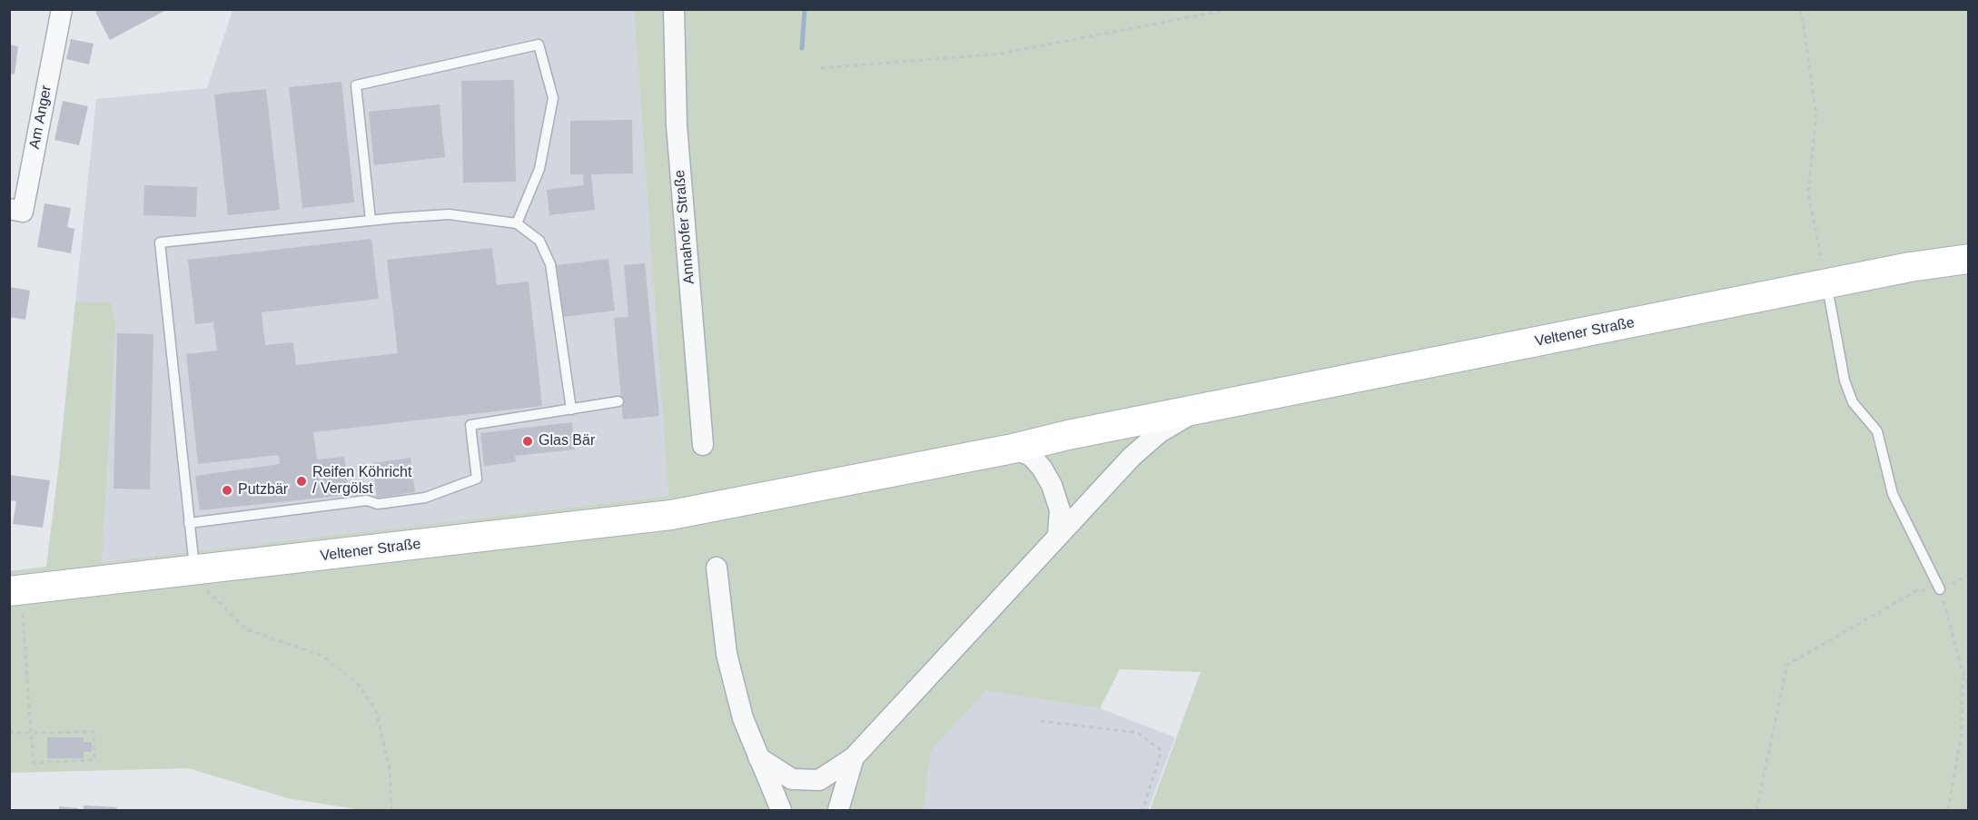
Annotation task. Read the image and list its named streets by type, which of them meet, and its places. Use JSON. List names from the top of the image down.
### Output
{
  "streets": {
    "main road": ["Veltener Straße"],
    "street": ["Am Anger", "Annahofer Straße"]
  },
  "places": ["Glas Bär", "Reifen Köhricht / Vergölst", "Putzbär"]
}
